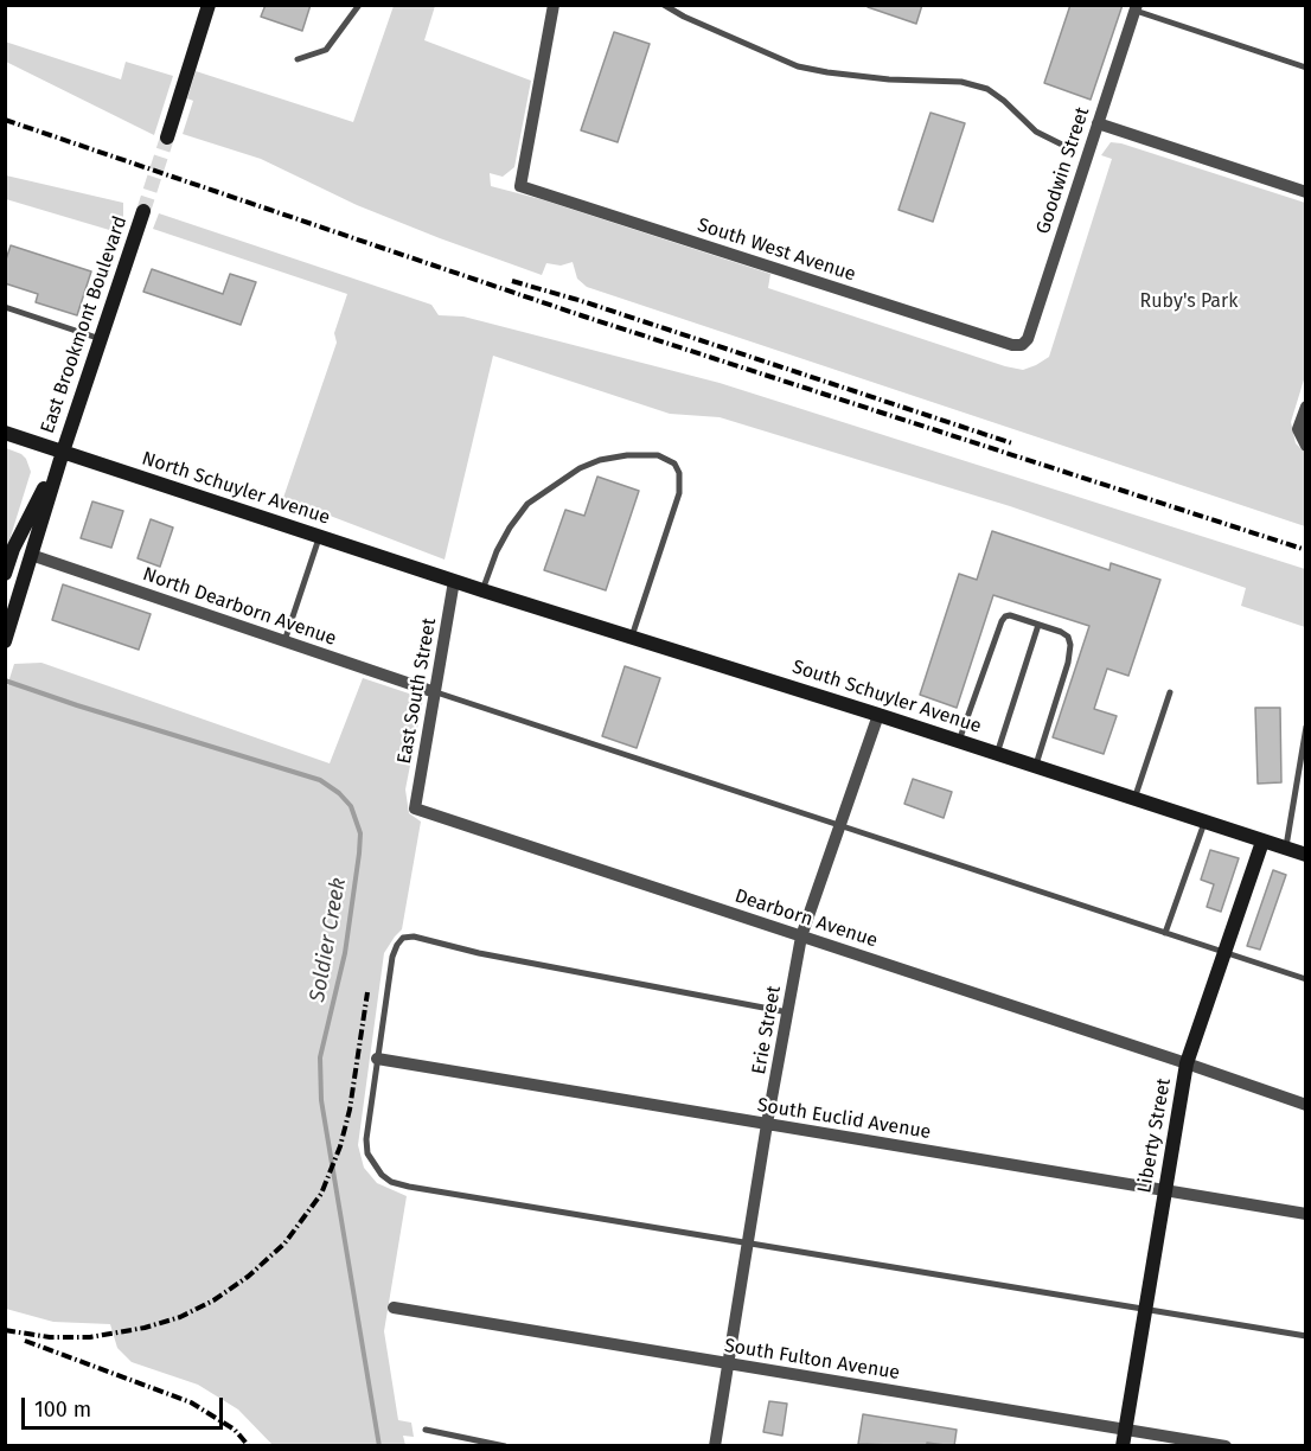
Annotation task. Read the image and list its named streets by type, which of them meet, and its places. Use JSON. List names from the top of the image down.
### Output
{
  "streets": {
    "main road": [
      "East Brookmont Boulevard",
      "North Schuyler Avenue",
      "South Schuyler Avenue",
      "Liberty Street"
    ],
    "street": [
      "Goodwin Street",
      "South West Avenue",
      "North Dearborn Avenue",
      "East South Street",
      "Dearborn Avenue",
      "Erie Street",
      "South Euclid Avenue",
      "South Fulton Avenue"
    ]
  },
  "crossings": [
    ["Goodwin Street", "South West Avenue"],
    ["East Brookmont Boulevard", "North Schuyler Avenue"],
    ["East Brookmont Boulevard", "North Dearborn Avenue"],
    ["North Schuyler Avenue", "East South Street"],
    ["North Schuyler Avenue", "South Schuyler Avenue"],
    ["North Dearborn Avenue", "East South Street"],
    ["East South Street", "South Schuyler Avenue"],
    ["East South Street", "Dearborn Avenue"],
    ["South Schuyler Avenue", "Erie Street"],
    ["South Schuyler Avenue", "Liberty Street"],
    ["Dearborn Avenue", "Erie Street"],
    ["Dearborn Avenue", "Liberty Street"],
    ["Erie Street", "South Euclid Avenue"],
    ["Erie Street", "South Fulton Avenue"],
    ["South Euclid Avenue", "Liberty Street"],
    ["Liberty Street", "South Fulton Avenue"]
  ],
  "water": ["Soldier Creek"],
  "parks": ["Ruby's Park"],
  "scale_bar": "100 m"
}
